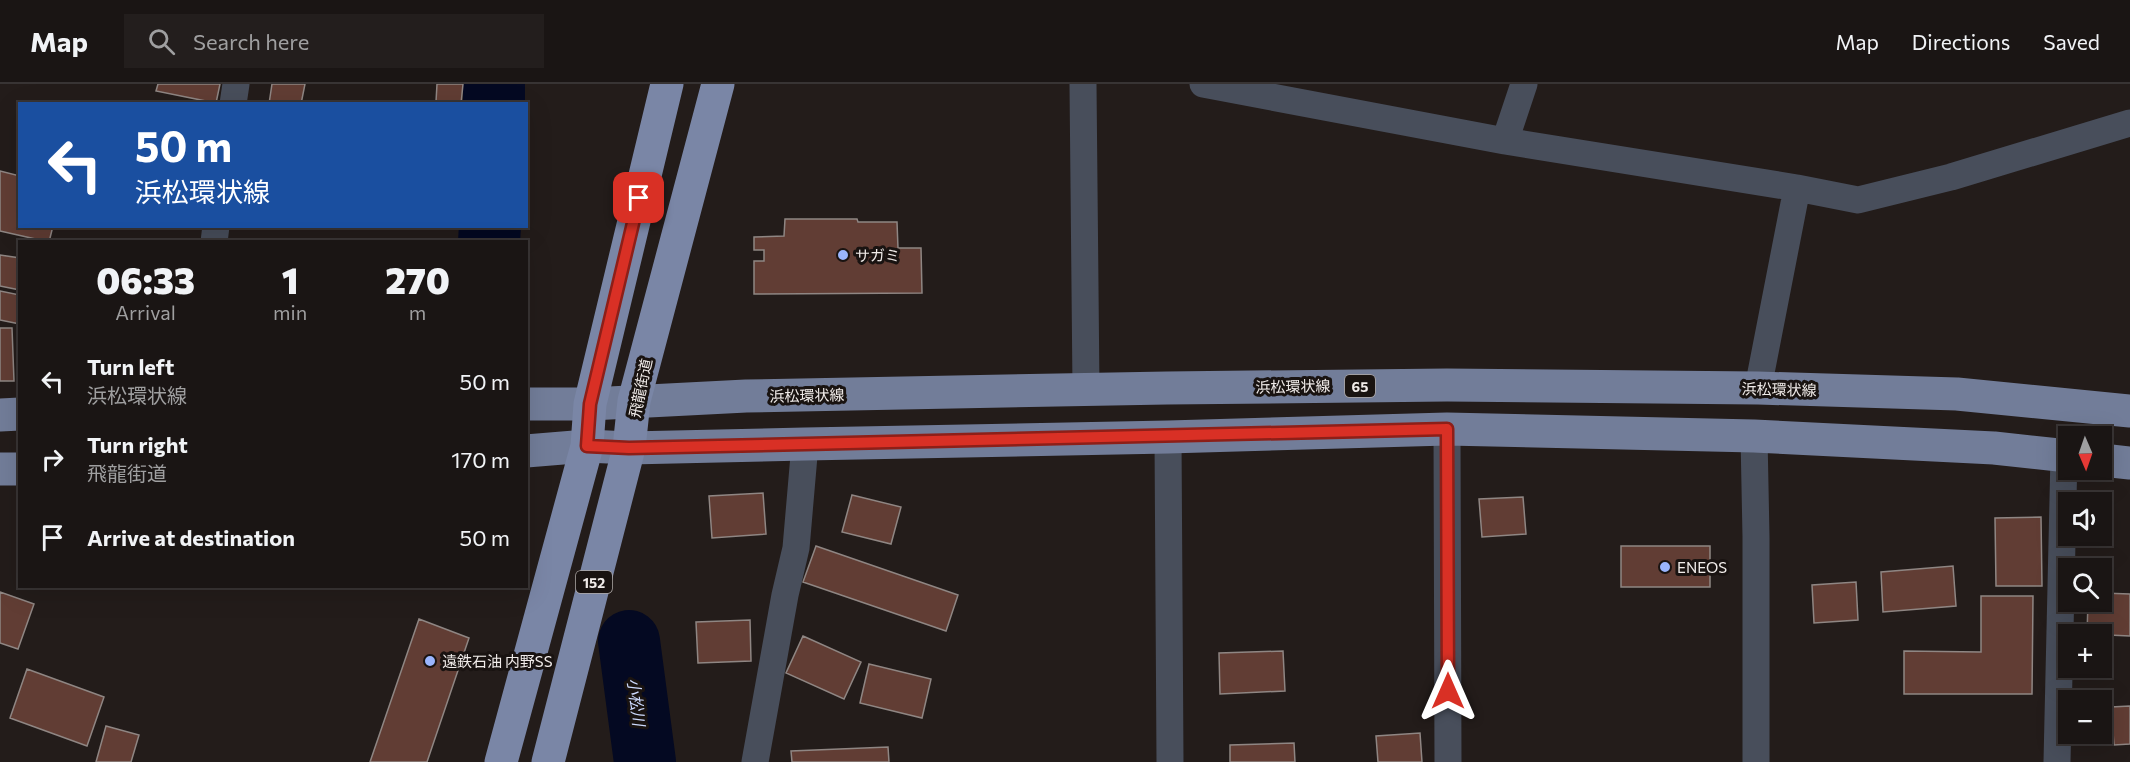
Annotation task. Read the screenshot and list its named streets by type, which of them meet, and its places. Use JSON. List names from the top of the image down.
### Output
{
  "streets": {
    "highway": ["飛龍街道", "152"],
    "main road": ["浜松環状線", "65"]
  },
  "crossings": [
    ["浜松環状線", "飛龍街道"],
    ["浜松環状線", "152"]
  ],
  "water": ["小松川"],
  "places": ["サガミ", "ENEOS", "遠鉄石油 内野SS"],
  "north": "bottom",
  "page": {
    "header": "Map",
    "search": "Search here",
    "nav": ["Map", "Directions", "Saved"],
    "turn": ["50 m", "浜松環状線"],
    "eta": [
      "06:33",
      "Arrival",
      "1",
      "min",
      "270",
      "m"
    ],
    "list": [
      {
        "name": "Turn left",
        "note": "浜松環状線",
        "value": "50 m"
      },
      {
        "name": "Turn right",
        "note": "飛龍街道",
        "value": "170 m"
      },
      {
        "name": "Arrive at destination",
        "value": "50 m"
      }
    ],
    "map_buttons": ["+", "−"]
  }
}
